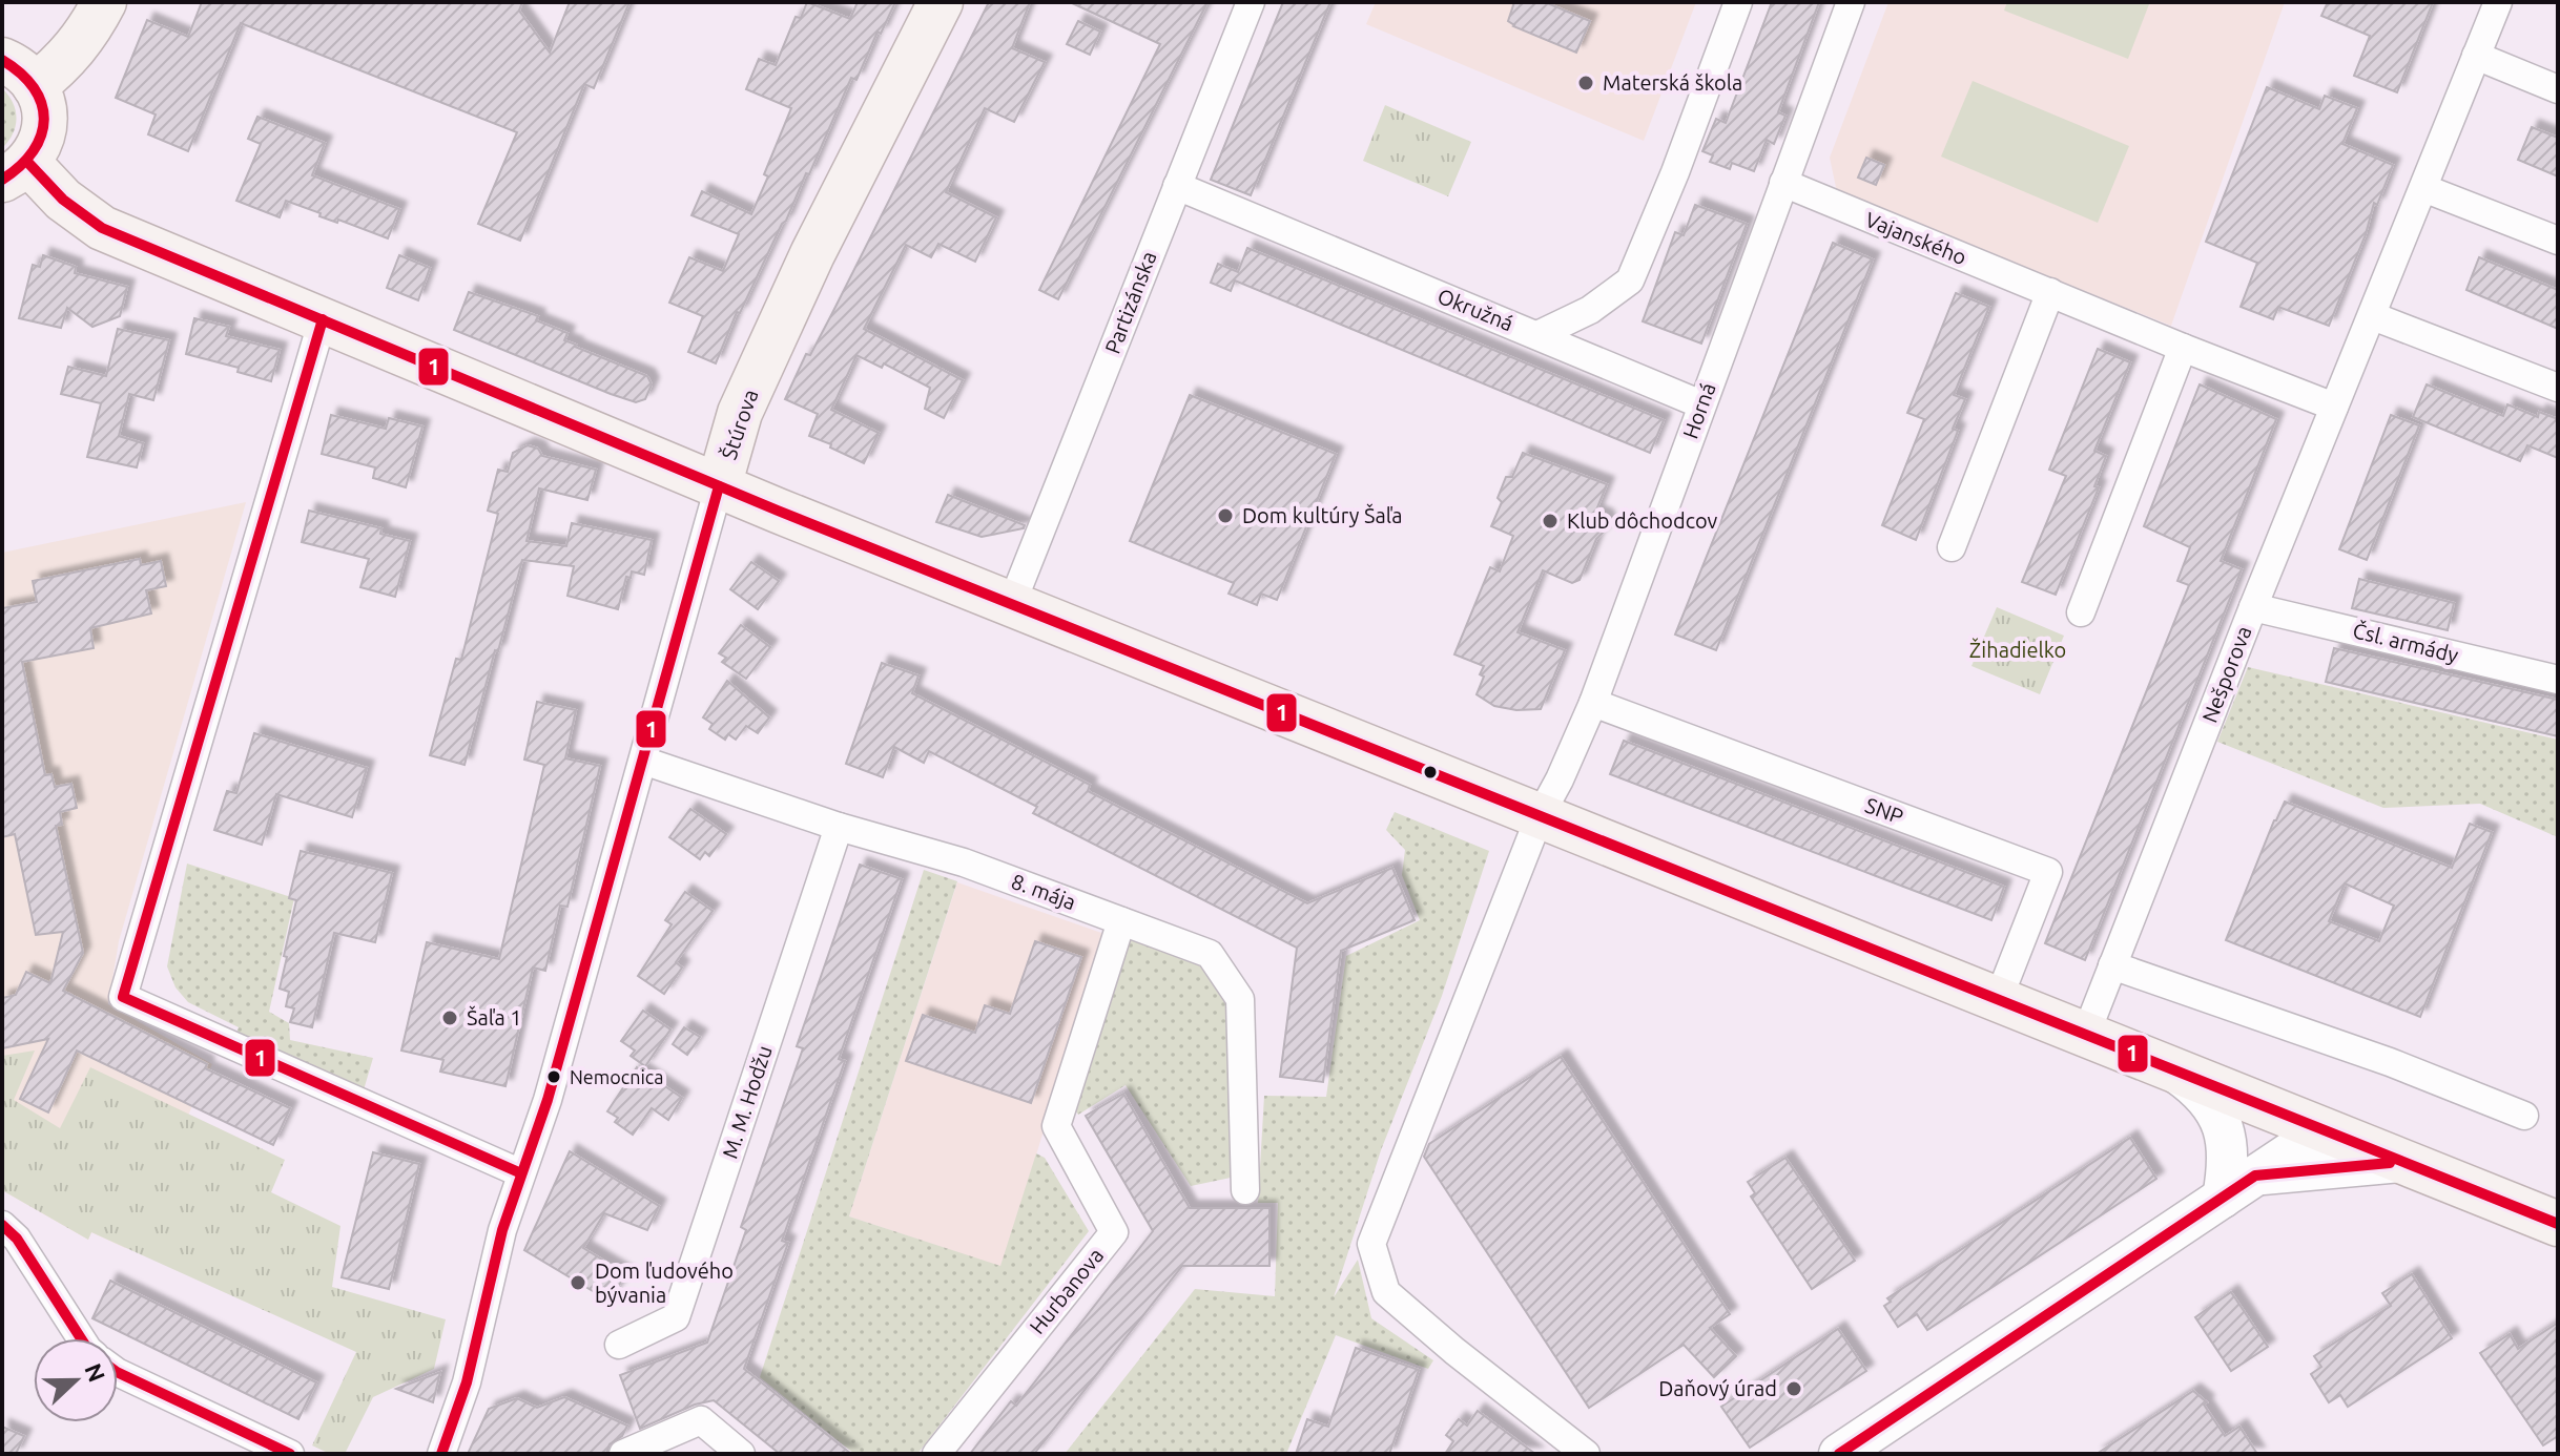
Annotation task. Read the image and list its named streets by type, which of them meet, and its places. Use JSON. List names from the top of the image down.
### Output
{
  "streets": {
    "main road": ["Štúrova"],
    "street": [
      "Vajanského",
      "Partizánska",
      "Okružná",
      "Horná",
      "Čsl. armády",
      "Nešporova",
      "SNP",
      "8. mája",
      "M. M. Hodžu",
      "Hurbanova"
    ]
  },
  "crossings": [
    ["Vajanského", "Horná"],
    ["Vajanského", "Nešporova"],
    ["Partizánska", "Okružná"],
    ["Horná", "SNP"],
    ["Štúrova", "8. mája"],
    ["Čsl. armády", "Nešporova"],
    ["8. mája", "M. M. Hodžu"],
    ["8. mája", "Hurbanova"]
  ],
  "parks": ["Žihadielko"],
  "places": [
    "Materská škola",
    "Dom kultúry Šaľa",
    "Klub dôchodcov",
    "Šaľa 1",
    "Nemocnica",
    "Dom ľudového bývania",
    "Daňový úrad"
  ],
  "lines": ["transit line 1"],
  "north": "right"
}
